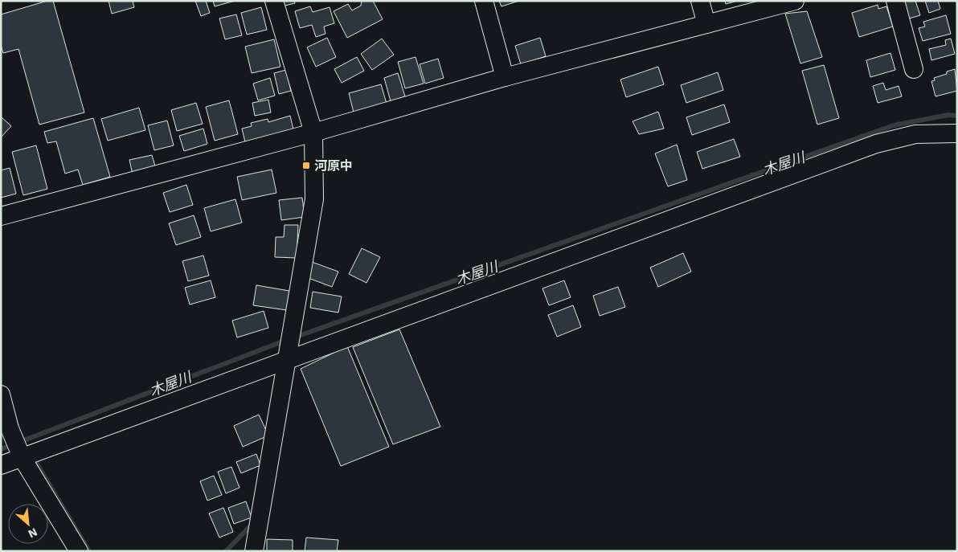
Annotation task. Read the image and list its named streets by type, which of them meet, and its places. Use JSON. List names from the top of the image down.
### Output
{
  "water": ["木屋川"],
  "places": {
    "transit": ["河原中"]
  },
  "north": "bottom right"
}
